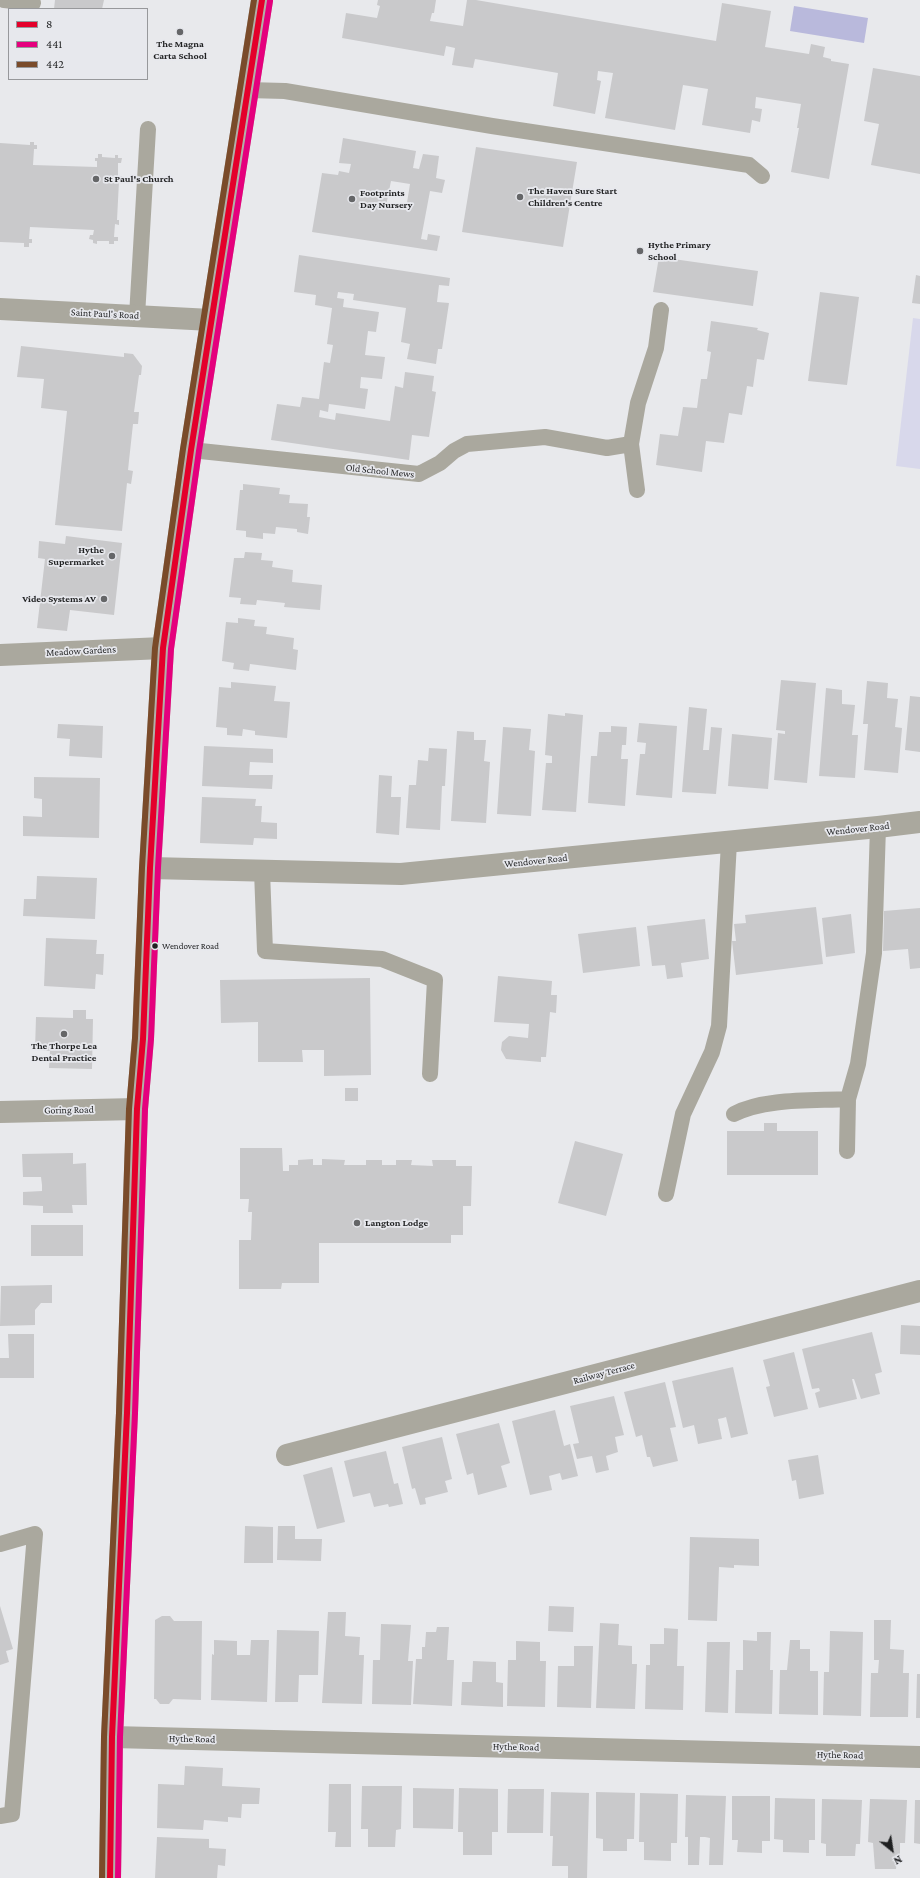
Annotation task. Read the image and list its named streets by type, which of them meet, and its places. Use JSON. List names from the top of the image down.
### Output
{
  "streets": {
    "street": [
      "Saint Paul's Road",
      "Meadow Gardens",
      "Wendover Road",
      "Goring Road",
      "Railway Terrace",
      "Hythe Road"
    ],
    "lane": ["Old School Mews"]
  },
  "places": [
    "The Magna Carta School",
    "St Paul's Church",
    "The Haven Sure Start Children's Centre",
    "Footprints Day Nursery",
    "Hythe Primary School",
    "Hythe Supermarket",
    "Video Systems AV",
    "Wendover Road",
    "The Thorpe Lea Dental Practice",
    "Langton Lodge"
  ],
  "lines": ["transit line 8", "transit line 442", "transit line 441"],
  "legend": ["8", "441", "442"],
  "north": "bottom right"
}
